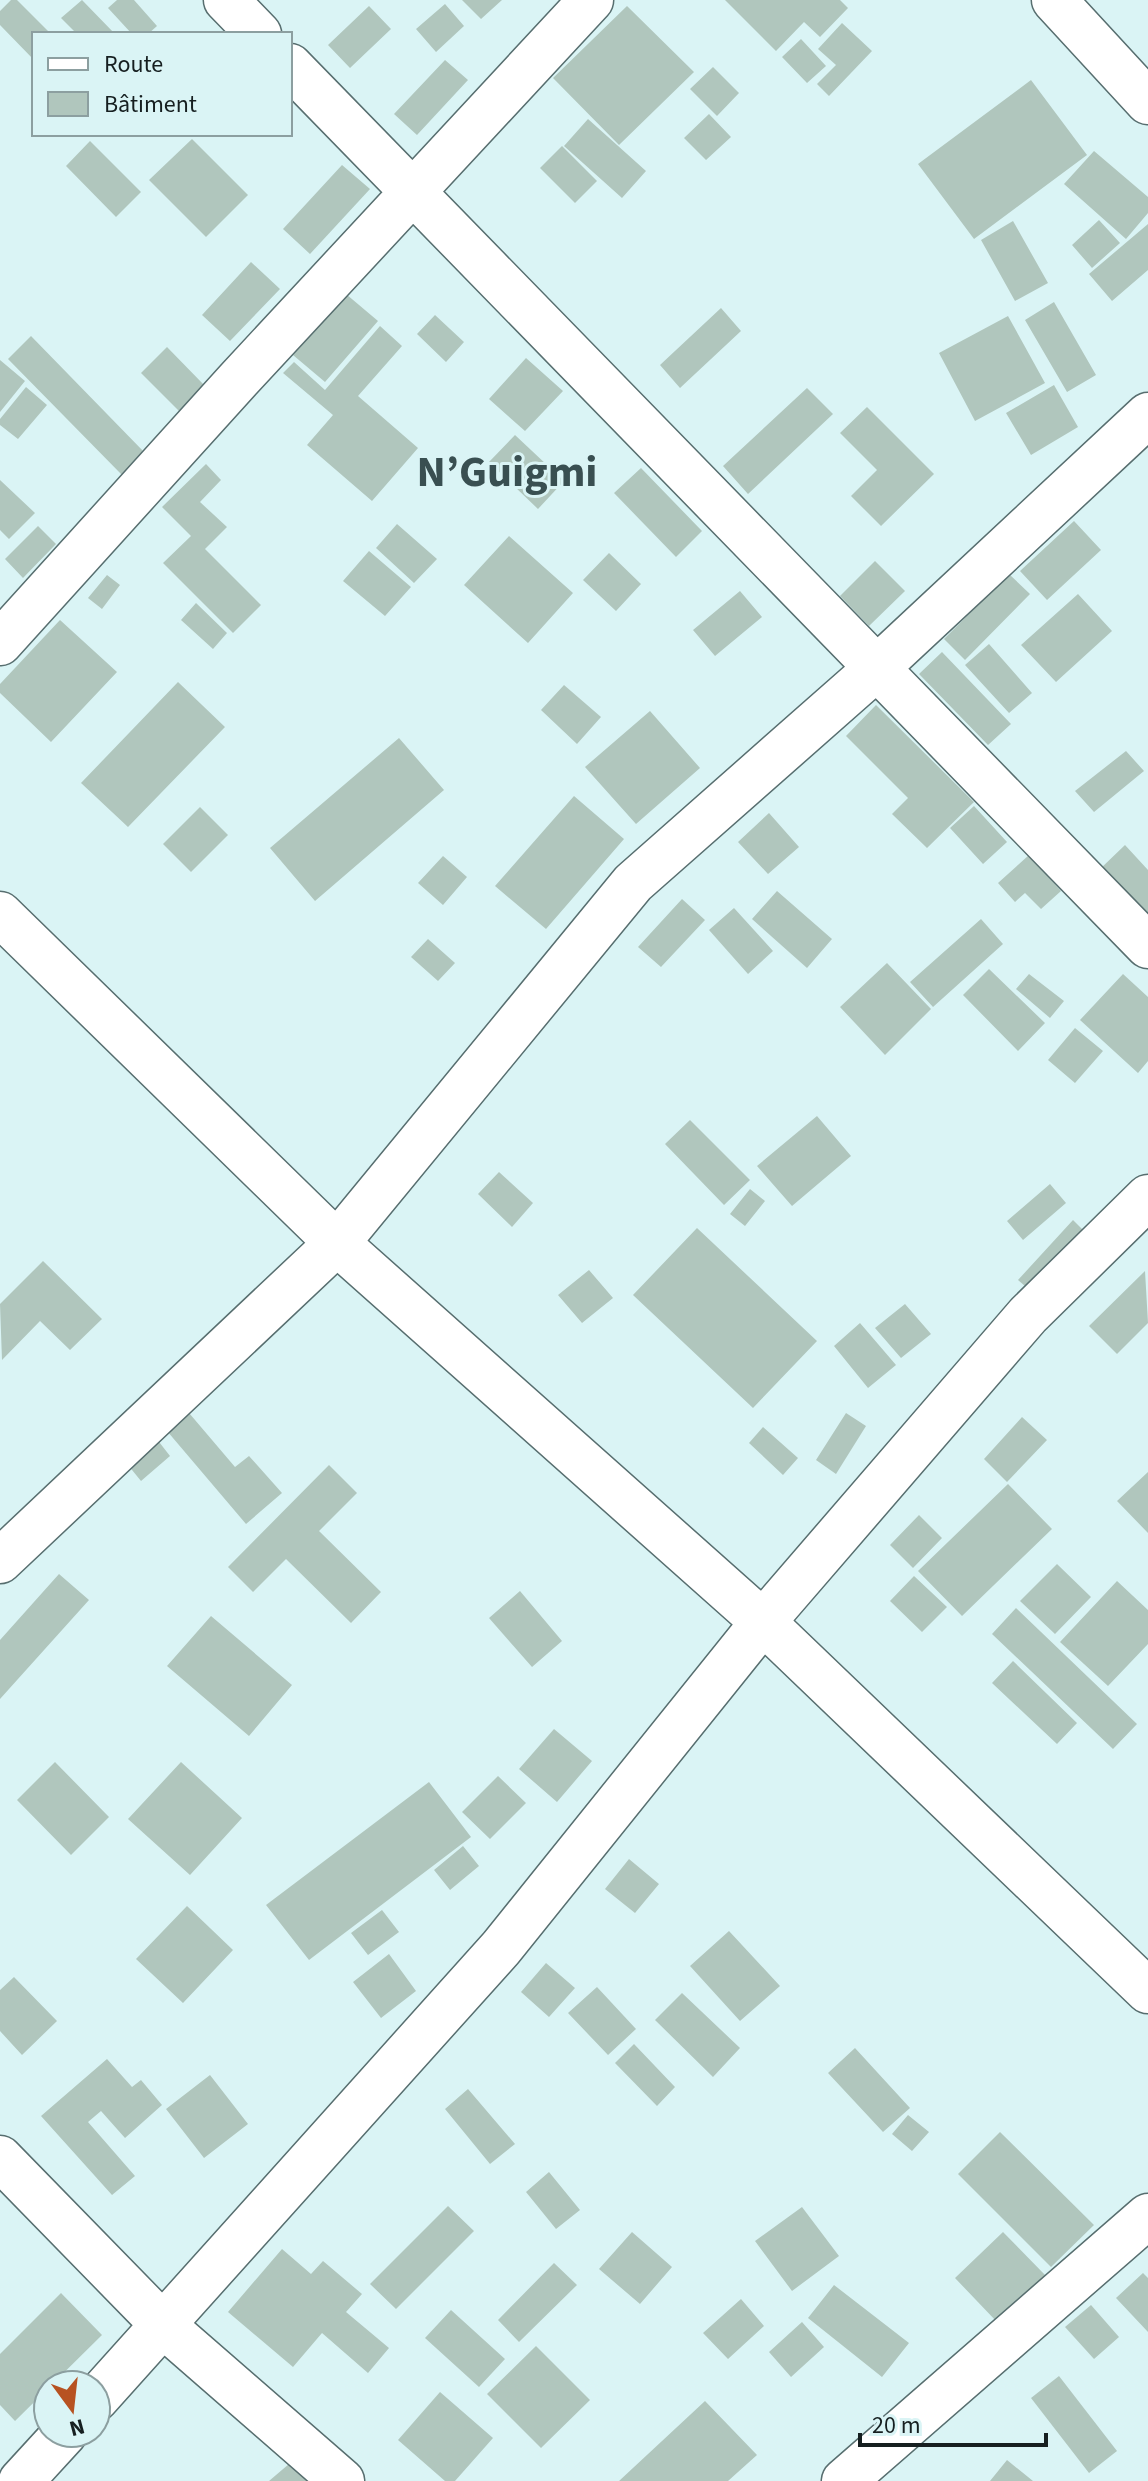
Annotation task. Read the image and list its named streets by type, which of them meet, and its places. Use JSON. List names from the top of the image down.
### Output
{
  "districts": ["N’Guigmi"],
  "legend": ["Route", "Bâtiment"],
  "scale_bar": "20 m",
  "north": "bottom"
}
